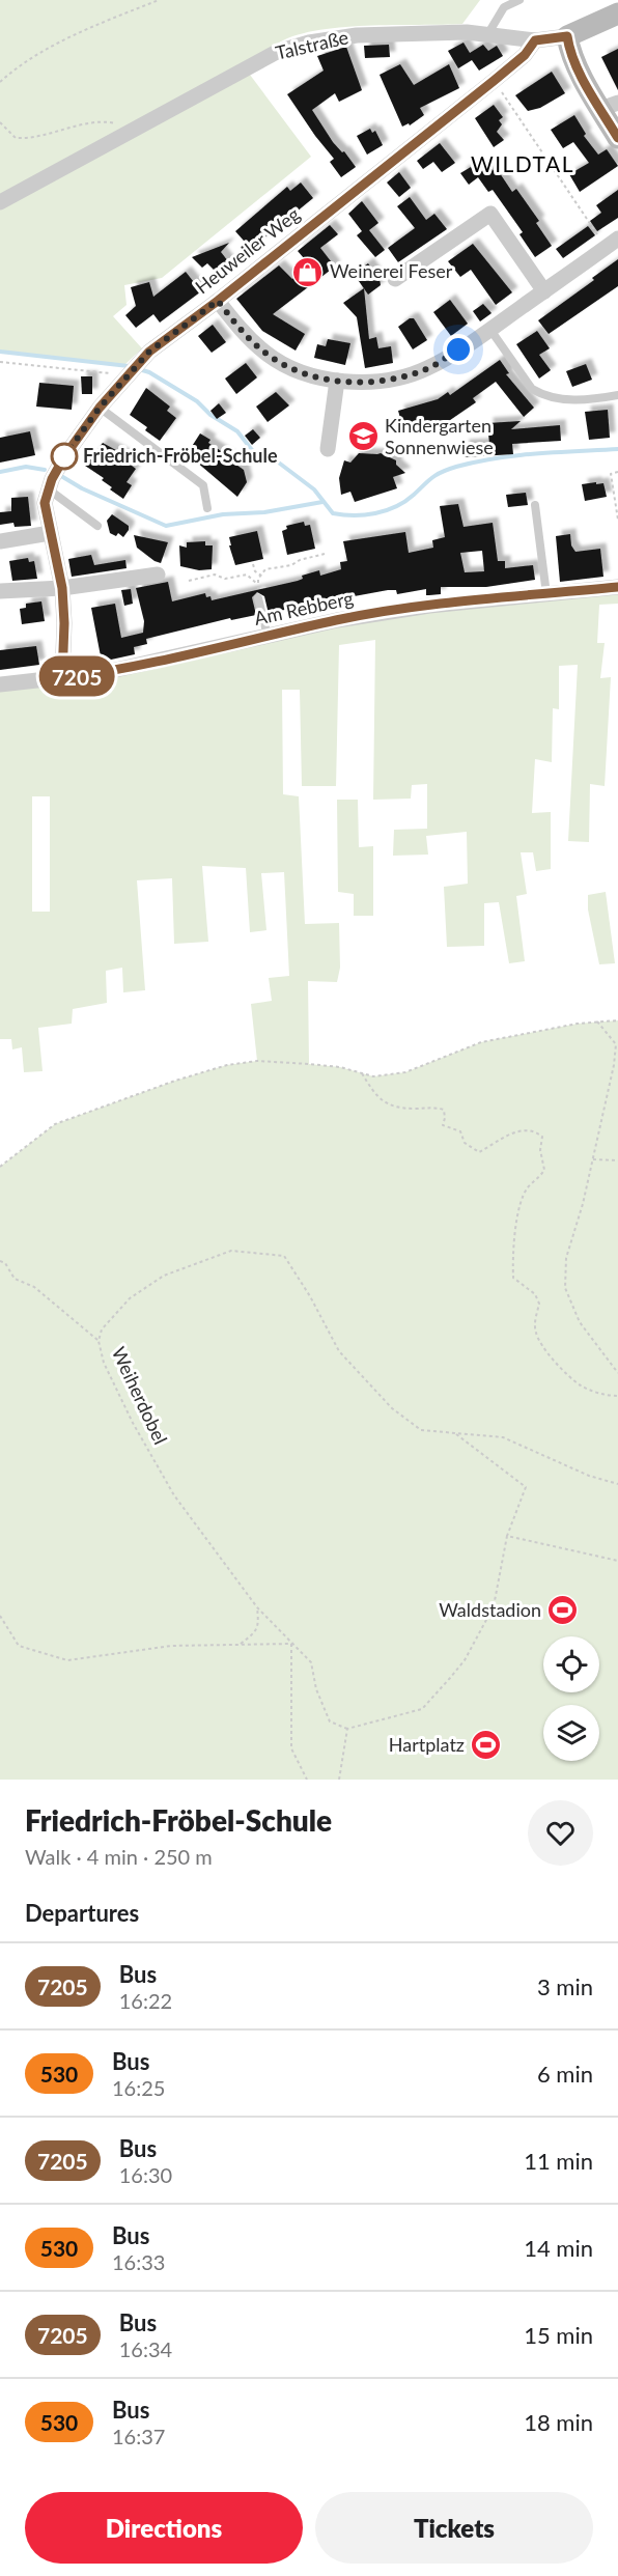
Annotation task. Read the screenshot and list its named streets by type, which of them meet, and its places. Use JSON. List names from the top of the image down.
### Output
{
  "streets": {
    "street": ["Talstraße", "Heuweiler Weg", "Am Rebberg"],
    "path": ["Weiherdobel"]
  },
  "crossings": [
    ["Talstraße", "Heuweiler Weg"],
    ["Heuweiler Weg", "Am Rebberg"]
  ],
  "districts": ["WILDTAL"],
  "places": {
    "shop": ["Weinerei Feser"],
    "school or university": ["Kindergarten Sonnenwiese"],
    "other": ["Friedrich-Fröbel-Schule"],
    "sports": ["Waldstadion", "Hartplatz"]
  },
  "lines": ["bus line 7205"],
  "page": {
    "on_map": "7205",
    "heading": [
      ["Friedrich-Fröbel-Schule", "Walk · 4 min · 250 m"],
      "Departures"
    ],
    "list": [
      {
        "mark": "7205",
        "name": "Bus",
        "note": "16:22",
        "value": "3 min"
      },
      {
        "mark": "530",
        "name": "Bus",
        "note": "16:25",
        "value": "6 min"
      },
      {
        "mark": "7205",
        "name": "Bus",
        "note": "16:30",
        "value": "11 min"
      },
      {
        "mark": "530",
        "name": "Bus",
        "note": "16:33",
        "value": "14 min"
      },
      {
        "mark": "7205",
        "name": "Bus",
        "note": "16:34",
        "value": "15 min"
      },
      {
        "mark": "530",
        "name": "Bus",
        "note": "16:37",
        "value": "18 min"
      }
    ],
    "buttons": ["Directions", "Tickets"]
  }
}
